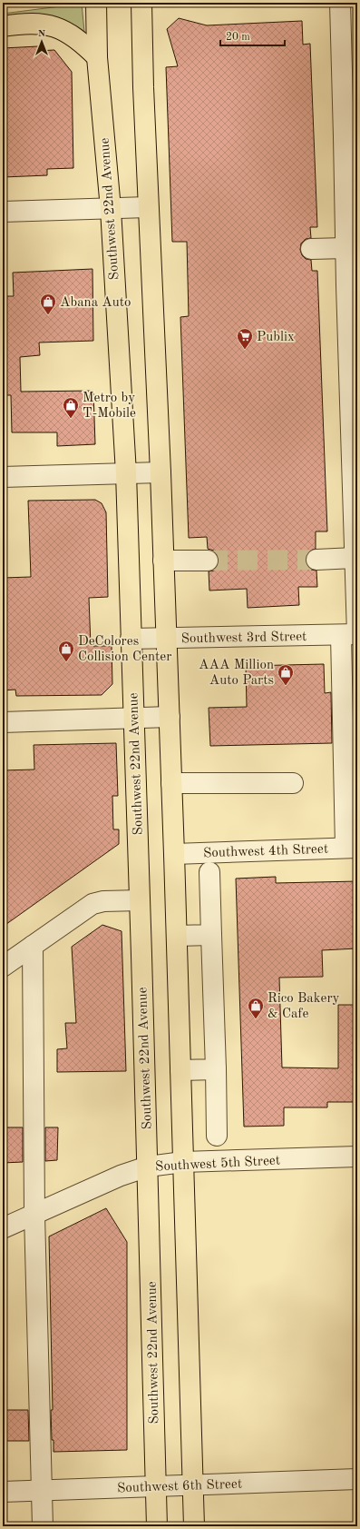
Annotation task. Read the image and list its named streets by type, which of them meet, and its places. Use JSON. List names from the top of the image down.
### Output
{
  "streets": {
    "main road": ["Southwest 22nd Avenue"],
    "street": [
      "Southwest 3rd Street",
      "Southwest 4th Street",
      "Southwest 5th Street",
      "Southwest 6th Street"
    ]
  },
  "crossings": [
    ["Southwest 22nd Avenue", "Southwest 3rd Street"],
    ["Southwest 22nd Avenue", "Southwest 5th Street"],
    ["Southwest 22nd Avenue", "Southwest 6th Street"]
  ],
  "places": {
    "shop": [
      "Abana Auto",
      "Metro by T-Mobile",
      "DeColores Collision Center",
      "AAA Million Auto Parts",
      "Rico Bakery & Cafe"
    ],
    "supermarket": ["Publix"]
  },
  "scale_bar": "20 m",
  "north": "top"
}
